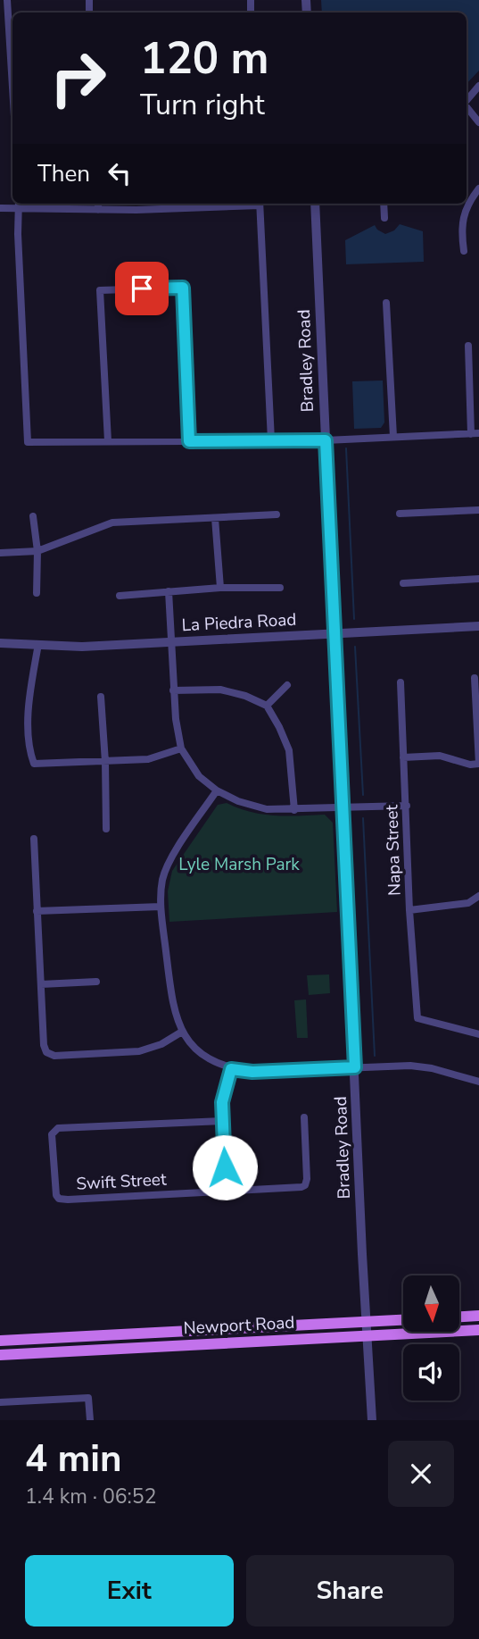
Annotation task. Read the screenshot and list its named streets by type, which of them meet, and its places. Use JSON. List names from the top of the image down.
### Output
{
  "streets": {
    "main road": ["Newport Road"],
    "street": [
      "Bradley Road",
      "La Piedra Road",
      "Napa Street",
      "Swift Street"
    ]
  },
  "crossings": [
    ["Bradley Road", "La Piedra Road"],
    ["Bradley Road", "Newport Road"]
  ],
  "parks": ["Lyle Marsh Park"],
  "north": "bottom",
  "page": {
    "turn": ["120 m", "Turn right"],
    "then": "Then",
    "heading": ["4 min", "1.4 km · 06:52"],
    "buttons": ["Exit", "Share"]
  }
}
